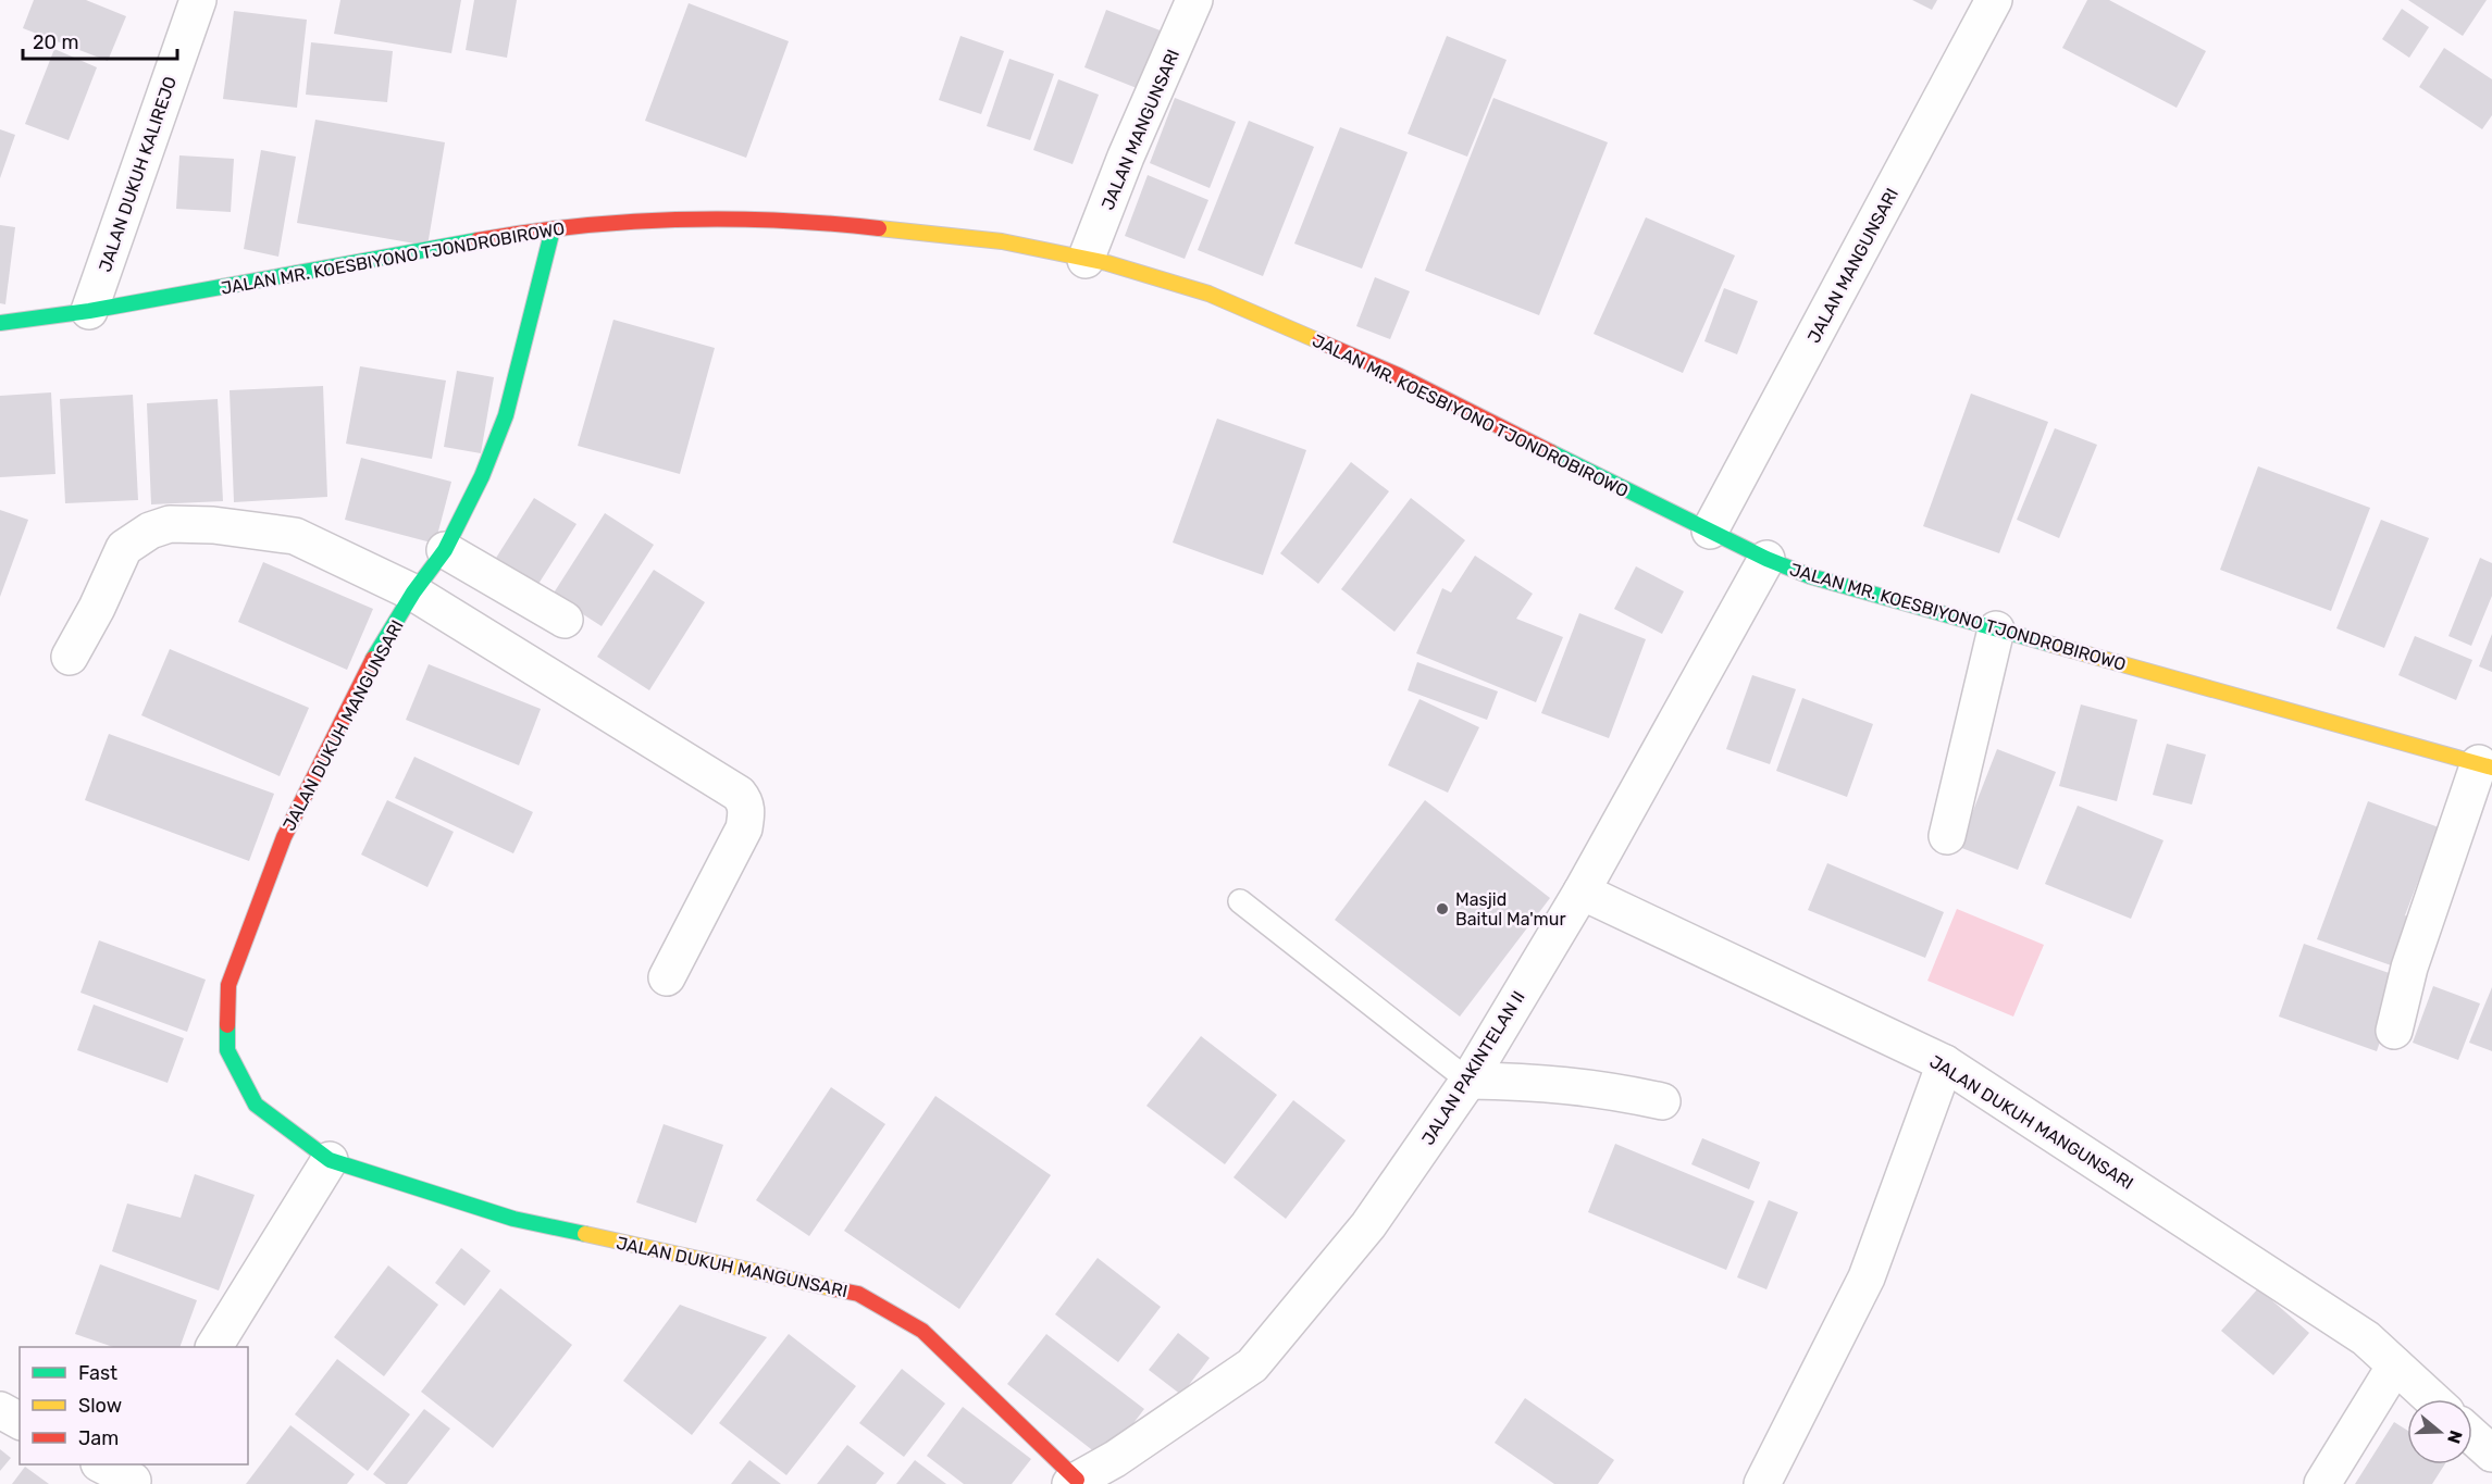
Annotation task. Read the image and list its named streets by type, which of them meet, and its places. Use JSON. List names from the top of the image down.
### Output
{
  "streets": {
    "main road": ["JALAN MR. KOESBIYONO TJONDROBIROWO", "JALAN DUKUH MANGUNSARI"],
    "street": ["JALAN MANGUNSARI", "JALAN DUKUH KALIREJO", "JALAN PAKINTELAN II"]
  },
  "crossings": [
    ["JALAN MANGUNSARI", "JALAN MR. KOESBIYONO TJONDROBIROWO"],
    ["JALAN DUKUH KALIREJO", "JALAN MR. KOESBIYONO TJONDROBIROWO"],
    ["JALAN MR. KOESBIYONO TJONDROBIROWO", "JALAN DUKUH MANGUNSARI"],
    ["JALAN MR. KOESBIYONO TJONDROBIROWO", "JALAN PAKINTELAN II"],
    ["JALAN DUKUH MANGUNSARI", "JALAN PAKINTELAN II"]
  ],
  "places": ["Masjid Baitul Ma'mur"],
  "legend": ["Fast", "Slow", "Jam"],
  "scale_bar": "20 m",
  "north": "right"
}
